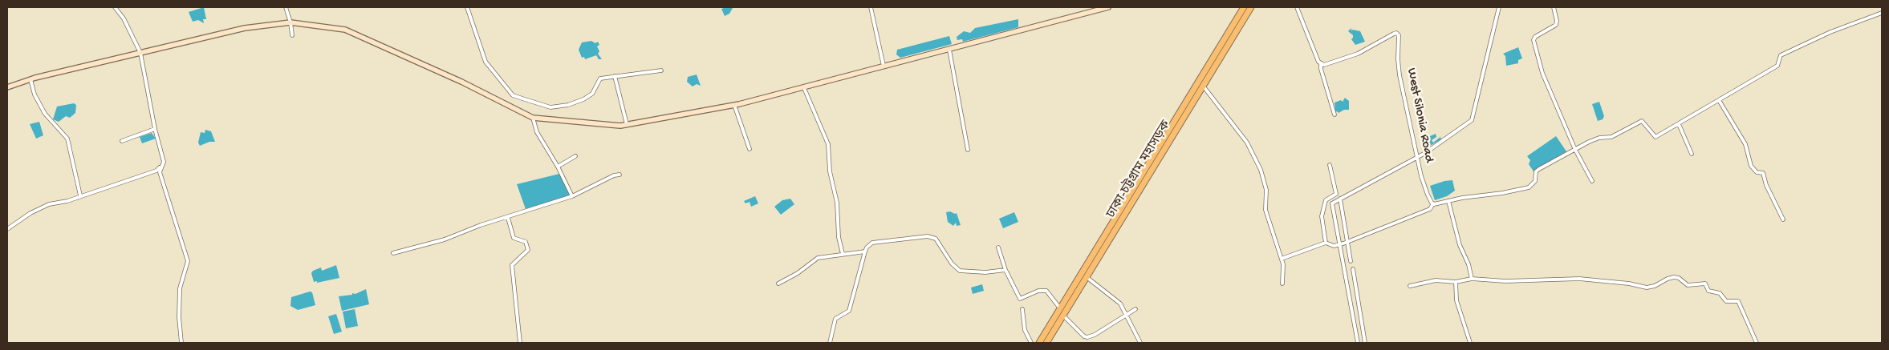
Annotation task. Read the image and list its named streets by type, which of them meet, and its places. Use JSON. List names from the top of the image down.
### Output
{
  "streets": {
    "highway": ["ঢাকা-চট্টগ্রাম মহাসড়ক"],
    "street": ["West Silonia Road"]
  }
}
